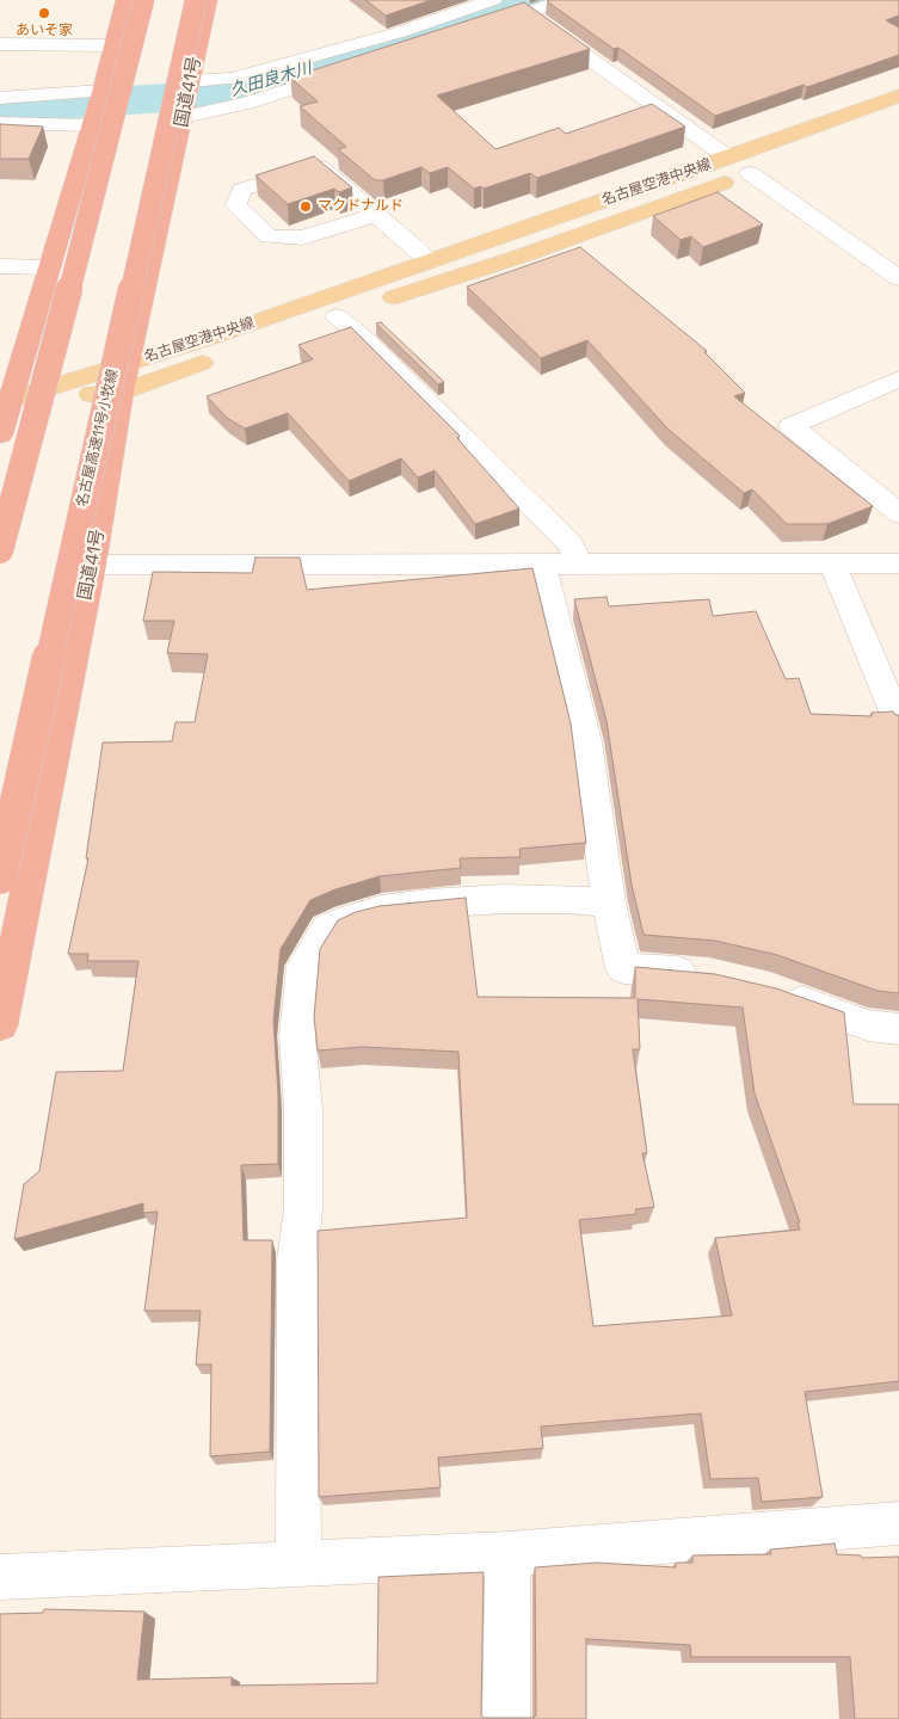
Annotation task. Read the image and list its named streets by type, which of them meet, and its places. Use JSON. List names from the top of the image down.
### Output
{
  "streets": {
    "highway": ["国道41号", "名古屋高速11号小牧線"],
    "main road": ["名古屋空港中央線"]
  },
  "crossings": [
    ["国道41号", "名古屋空港中央線"]
  ],
  "water": ["久田良木川"],
  "places": ["あいそ家", "マクドナルド"]
}
